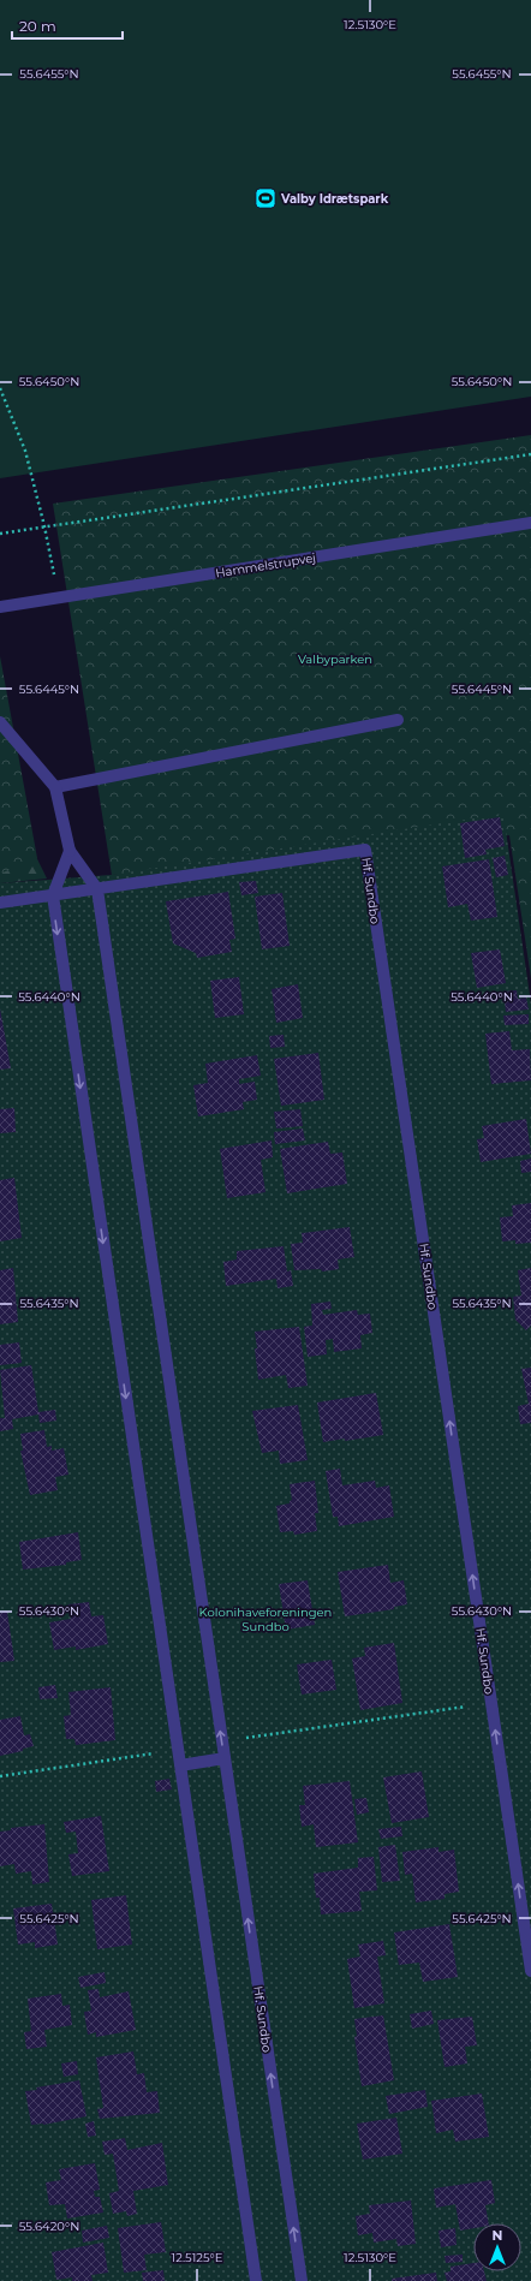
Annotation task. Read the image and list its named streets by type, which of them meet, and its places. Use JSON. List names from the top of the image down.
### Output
{
  "streets": {
    "street": ["Hammelstrupvej", "Hf. Sundbo"]
  },
  "parks": ["Valbyparken", "Kolonihaveforeningen Sundbo"],
  "places": {
    "sports": ["Valby Idrætspark"]
  },
  "scale_bar": "20 m",
  "north": "top",
  "coordinates": [
    "12.5130°E",
    "55.6455°N",
    "55.6450°N",
    "55.6445°N",
    "55.6440°N",
    "55.6435°N",
    "55.6430°N",
    "55.6425°N",
    "55.6420°N",
    "12.5125°E"
  ]
}
